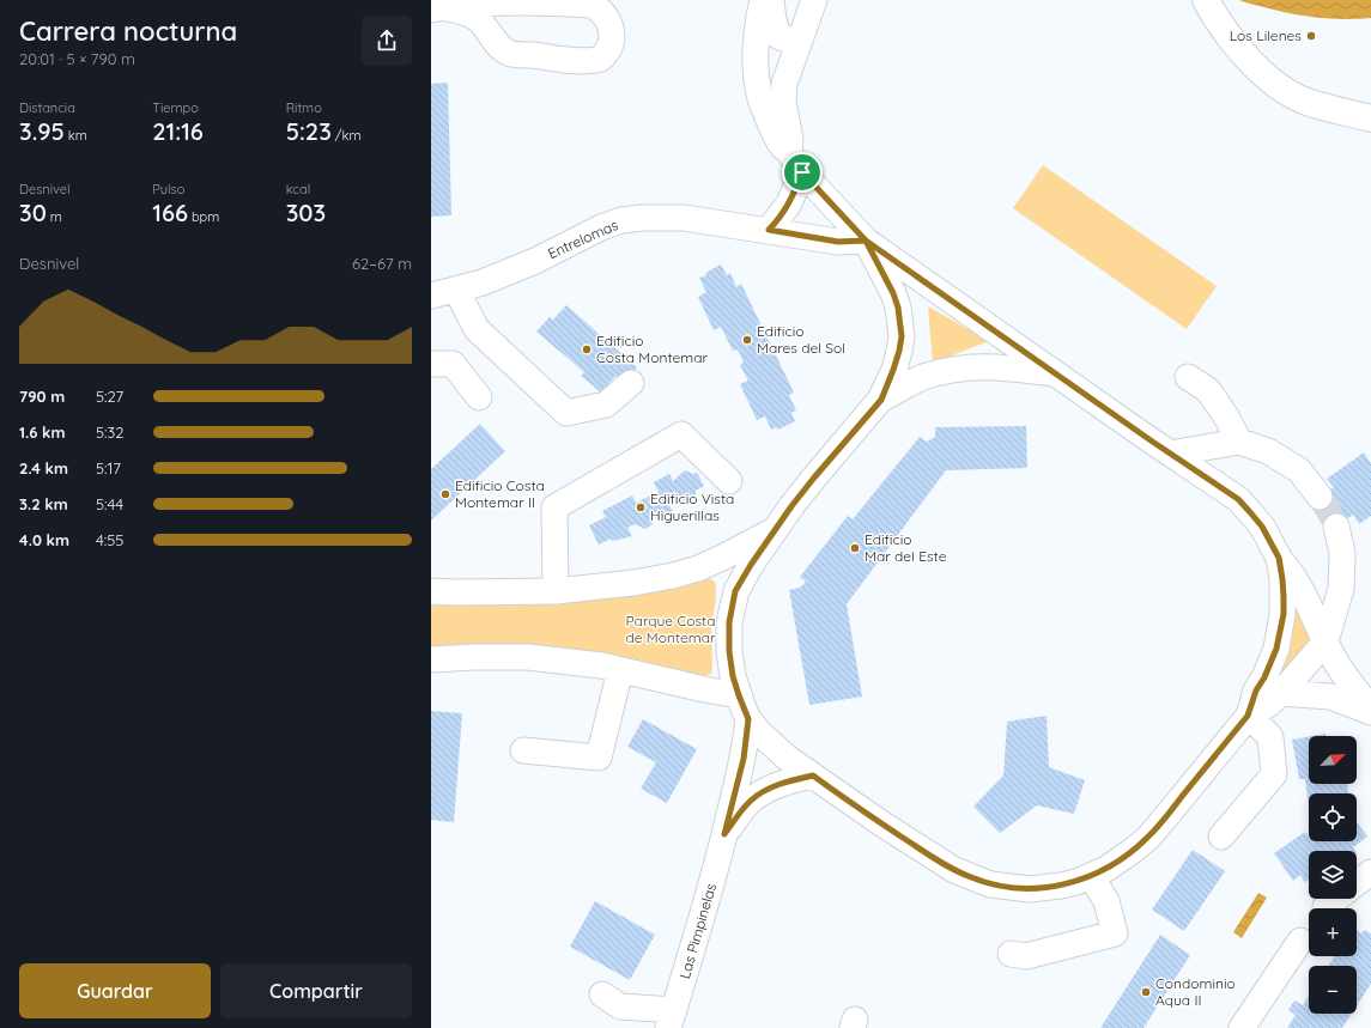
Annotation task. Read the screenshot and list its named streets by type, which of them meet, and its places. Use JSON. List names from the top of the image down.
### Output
{
  "streets": {
    "street": ["Entrelomas", "Las Pimpinelas"]
  },
  "crossings": [
    ["Entrelomas", "Las Pimpinelas"]
  ],
  "parks": ["Parque Costa de Montemar"],
  "places": [
    "Los Lilenes",
    "Edificio Mares del Sol",
    "Edificio Costa Montemar",
    "Edificio Costa Montemar II",
    "Edificio Vista Higuerillas",
    "Edificio Mar del Este",
    "Condominio Aqua II"
  ],
  "north": "top right",
  "page": {
    "heading": ["Carrera nocturna", "20:01 · 5 × 790 m"],
    "stats": [
      ["Distancia", "3.95 km"],
      ["Tiempo", "21:16"],
      ["Ritmo", "5:23 /km"],
      ["Desnivel", "30 m"],
      ["Pulso", "166 bpm"],
      ["kcal", "303"]
    ],
    "chart": ["Desnivel", "62–67 m"],
    "list": [
      {
        "name": "790 m",
        "note": "5:27"
      },
      {
        "name": "1.6 km",
        "note": "5:32"
      },
      {
        "name": "2.4 km",
        "note": "5:17"
      },
      {
        "name": "3.2 km",
        "note": "5:44"
      },
      {
        "name": "4.0 km",
        "note": "4:55"
      }
    ],
    "map_buttons": ["+", "−"],
    "buttons": ["Guardar", "Compartir"]
  }
}
